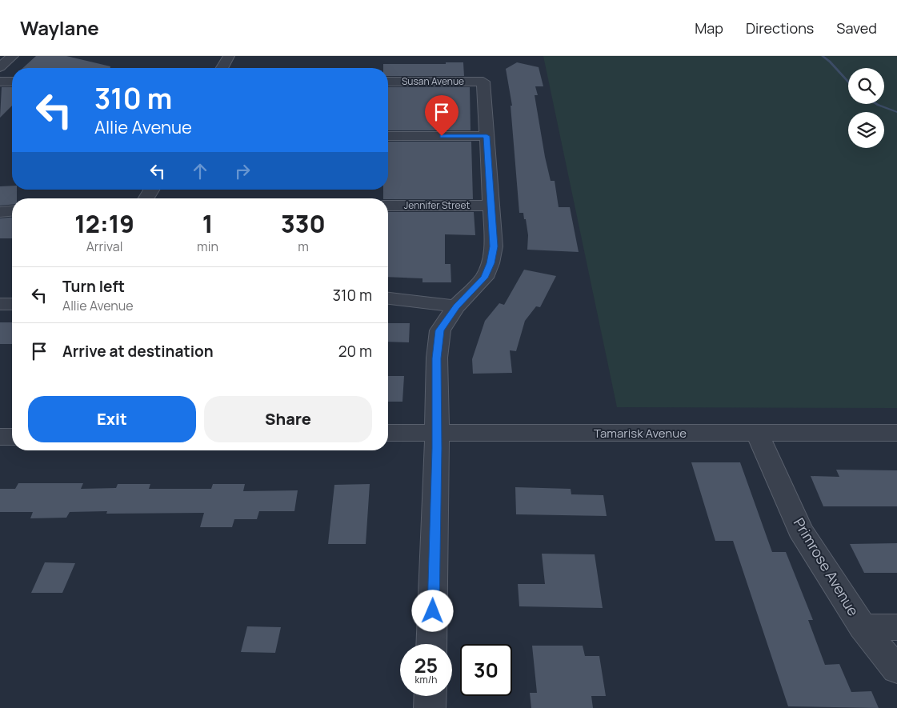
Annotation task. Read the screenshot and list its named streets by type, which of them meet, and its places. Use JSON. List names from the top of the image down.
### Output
{
  "streets": {
    "street": [
      "Susan Avenue",
      "Jennifer Street",
      "Tamarisk Avenue",
      "Primrose Avenue"
    ]
  },
  "crossings": [
    ["Tamarisk Avenue", "Primrose Avenue"]
  ],
  "page": {
    "header": "Waylane",
    "nav": ["Map", "Directions", "Saved"],
    "turn": ["310 m", "Allie Avenue"],
    "eta": [
      "12:19",
      "Arrival",
      "1",
      "min",
      "330",
      "m"
    ],
    "list": [
      {
        "name": "Turn left",
        "note": "Allie Avenue",
        "value": "310 m"
      },
      {
        "name": "Arrive at destination",
        "value": "20 m"
      }
    ],
    "buttons": ["Exit", "Share"],
    "speed": "25 km/h",
    "limit": "30"
  }
}
